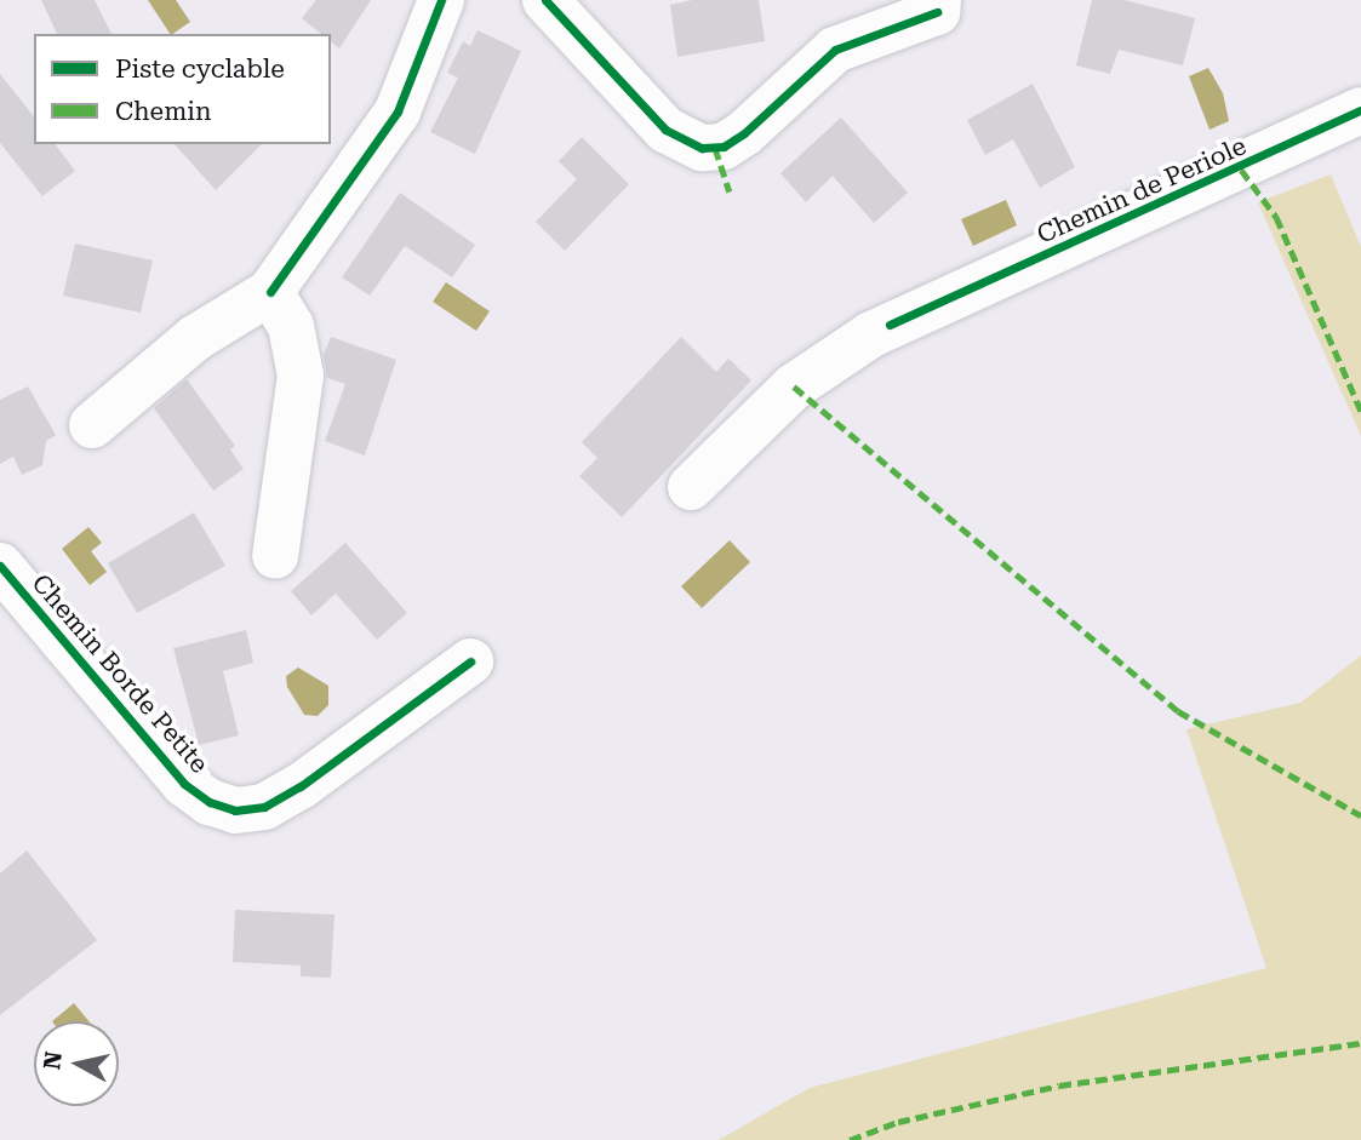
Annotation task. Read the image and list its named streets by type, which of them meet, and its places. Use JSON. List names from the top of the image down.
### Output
{
  "streets": {
    "street": ["Chemin de Periole", "Chemin Borde Petite"]
  },
  "legend": ["Piste cyclable", "Chemin"],
  "north": "left"
}
